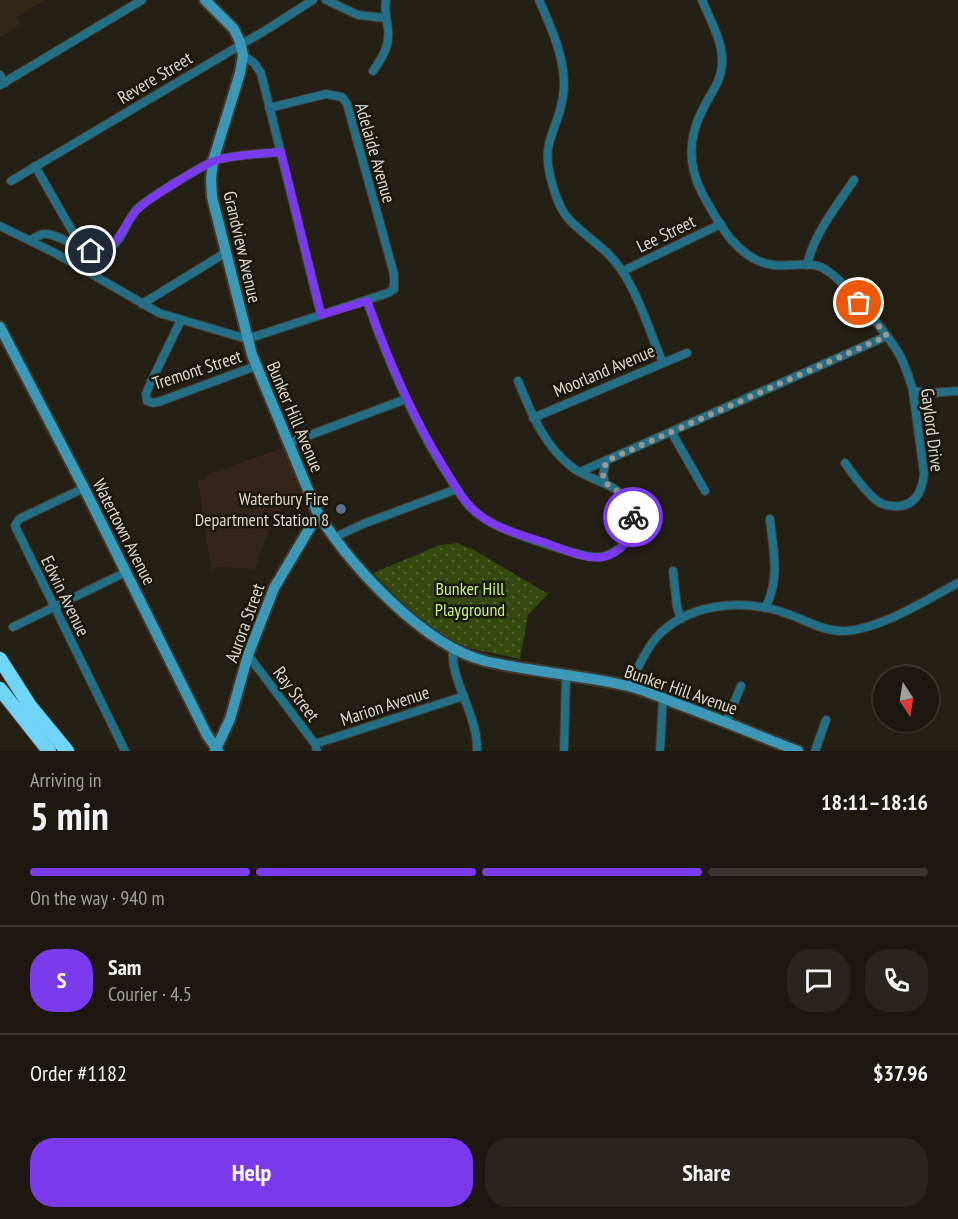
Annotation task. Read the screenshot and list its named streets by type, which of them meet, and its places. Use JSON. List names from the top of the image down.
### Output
{
  "streets": {
    "main road": [
      "Grandview Avenue",
      "Bunker Hill Avenue",
      "Watertown Avenue",
      "Aurora Street"
    ],
    "street": [
      "Revere Street",
      "Adelaide Avenue",
      "Lee Street",
      "Tremont Street",
      "Moorland Avenue",
      "Gaylord Drive",
      "Edwin Avenue",
      "Ray Street",
      "Marion Avenue"
    ]
  },
  "crossings": [
    ["Revere Street", "Grandview Avenue"],
    ["Lee Street", "Gaylord Drive"],
    ["Grandview Avenue", "Bunker Hill Avenue"],
    ["Tremont Street", "Bunker Hill Avenue"],
    ["Bunker Hill Avenue", "Aurora Street"],
    ["Watertown Avenue", "Edwin Avenue"],
    ["Watertown Avenue", "Aurora Street"],
    ["Aurora Street", "Ray Street"],
    ["Ray Street", "Marion Avenue"]
  ],
  "parks": ["Bunker Hill Playground"],
  "places": ["Waterbury Fire Department Station 8"],
  "north": "bottom",
  "page": {
    "heading": ["5 min", "Arriving in", "18:11–18:16"],
    "panel": [
      "Sam",
      "Courier · 4.5",
      "Order #1182",
      "$37.96"
    ],
    "bar": "On the way · 940 m",
    "round": "S",
    "buttons": ["Help", "Share"]
  }
}
